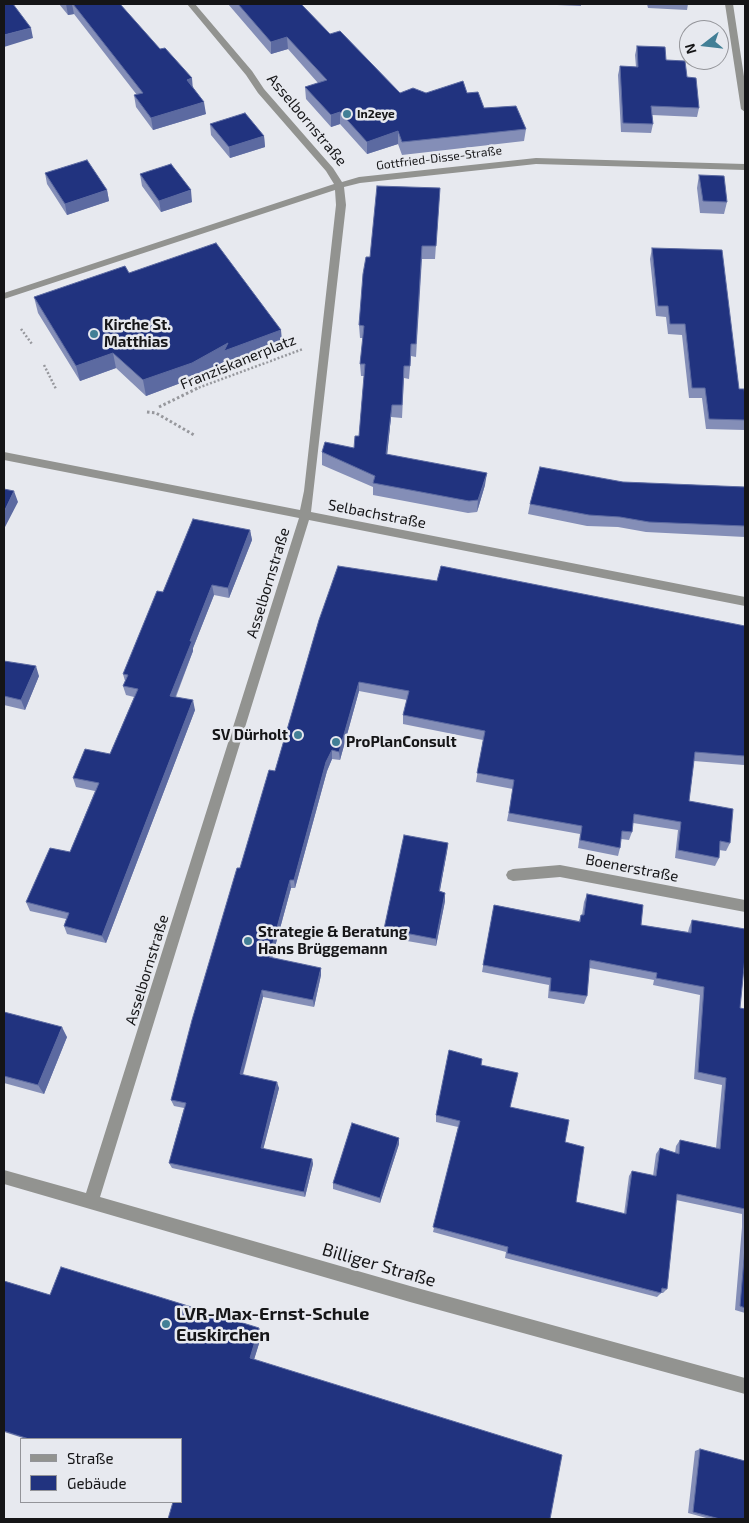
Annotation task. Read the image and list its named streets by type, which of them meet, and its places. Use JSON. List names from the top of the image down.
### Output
{
  "streets": {
    "street": [
      "Asselbornstraße",
      "Gottfried-Disse-Straße",
      "Selbachstraße",
      "Boenerstraße",
      "Billiger Straße"
    ],
    "path": ["Franziskanerplatz"]
  },
  "crossings": [
    ["Asselbornstraße", "Gottfried-Disse-Straße"],
    ["Asselbornstraße", "Franziskanerplatz"],
    ["Asselbornstraße", "Selbachstraße"],
    ["Asselbornstraße", "Billiger Straße"]
  ],
  "places": [
    "In2eye",
    "Kirche St. Matthias",
    "SV Dürholt",
    "ProPlanConsult",
    "Strategie & Beratung Hans Brüggemann",
    "LVR-Max-Ernst-Schule Euskirchen"
  ],
  "legend": ["Straße", "Gebäude"],
  "north": "left"
}
